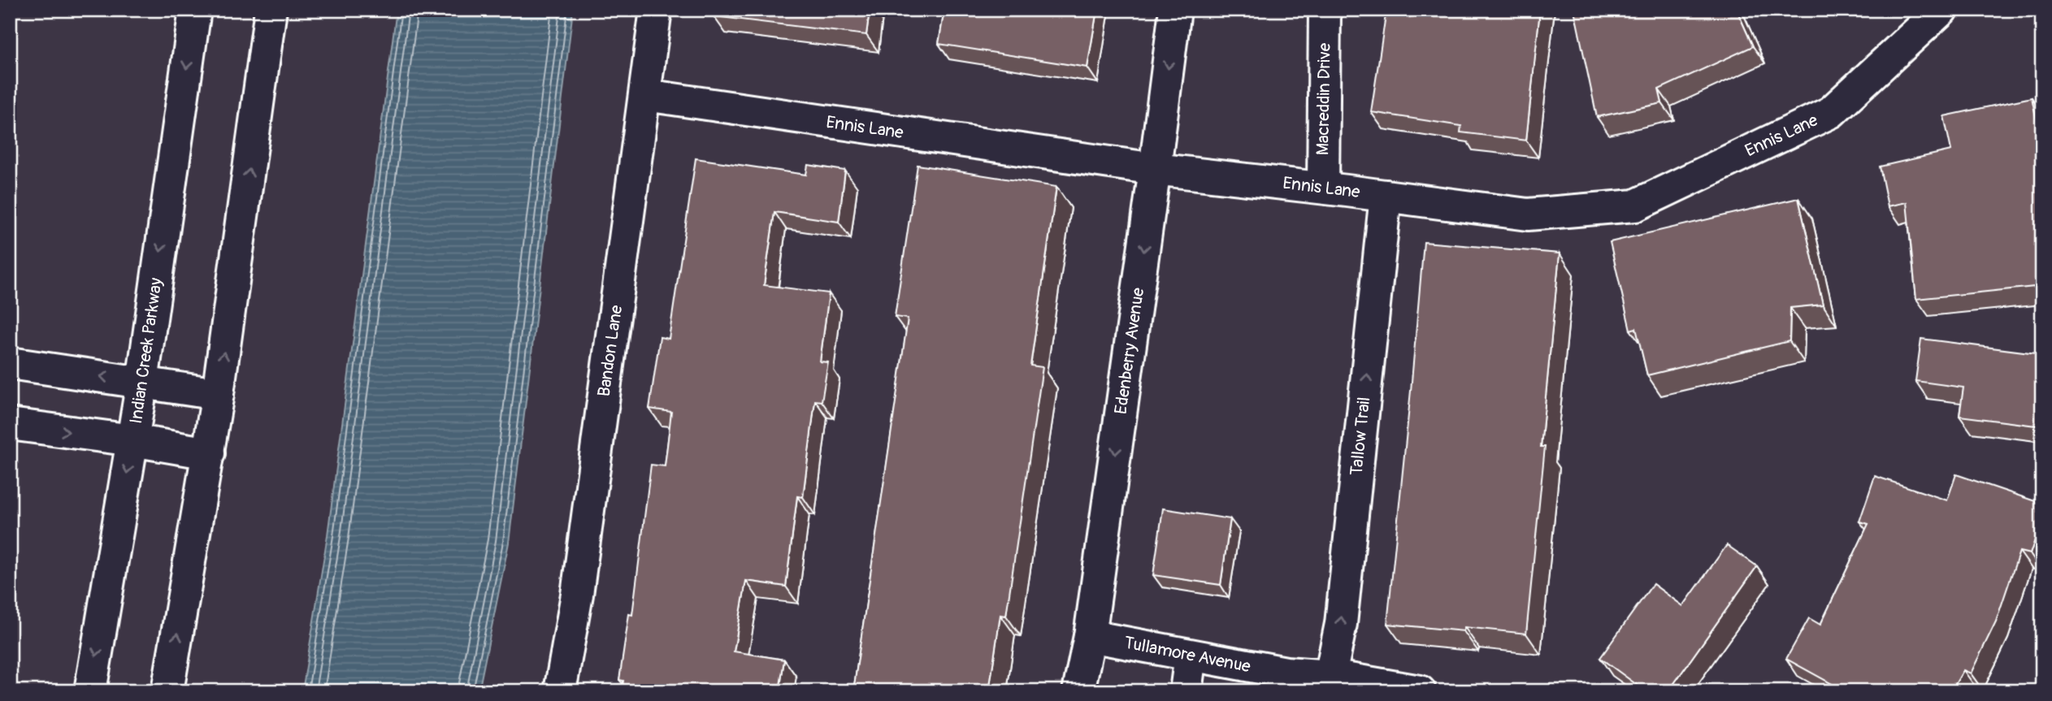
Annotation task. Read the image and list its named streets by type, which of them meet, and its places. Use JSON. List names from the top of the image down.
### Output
{
  "streets": {
    "street": [
      "Macreddin Drive",
      "Ennis Lane",
      "Indian Creek Parkway",
      "Bandon Lane",
      "Edenberry Avenue",
      "Tallow Trail",
      "Tullamore Avenue"
    ]
  },
  "crossings": [
    ["Macreddin Drive", "Ennis Lane"],
    ["Ennis Lane", "Bandon Lane"],
    ["Ennis Lane", "Edenberry Avenue"],
    ["Ennis Lane", "Tallow Trail"],
    ["Edenberry Avenue", "Tullamore Avenue"],
    ["Tallow Trail", "Tullamore Avenue"]
  ],
  "one_way": ["Edenberry Avenue", "Tallow Trail"]
}
